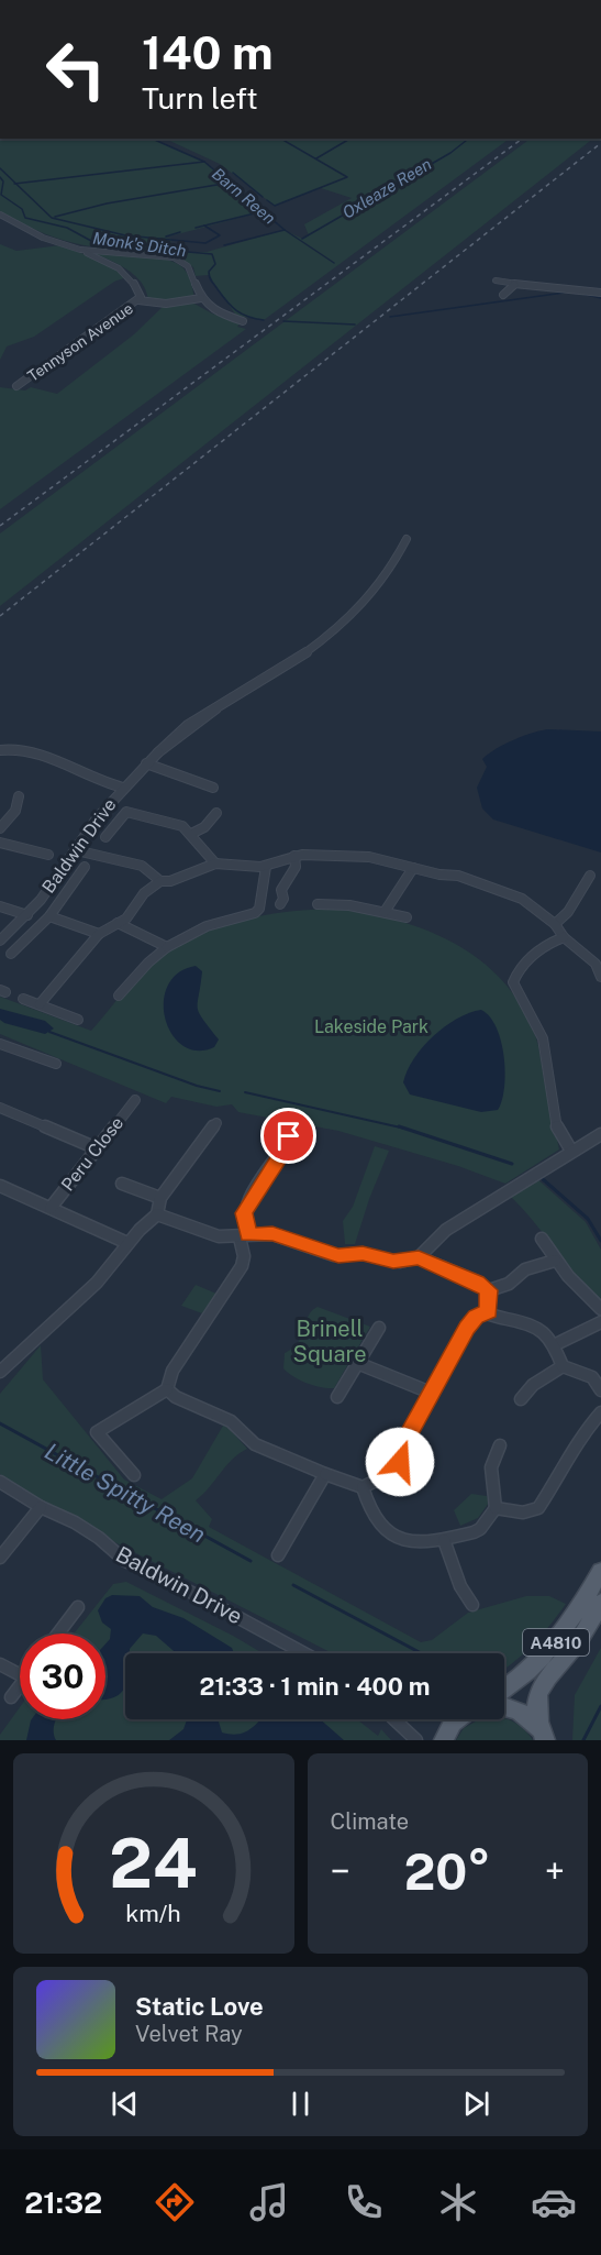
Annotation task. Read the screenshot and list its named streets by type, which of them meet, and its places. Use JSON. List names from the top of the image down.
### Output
{
  "streets": {
    "main road": ["A4810"],
    "street": ["Tennyson Avenue", "Baldwin Drive", "Peru Close"]
  },
  "water": [
    "Oxleaze Reen",
    "Barn Reen",
    "Monk's Ditch",
    "Little Spitty Reen"
  ],
  "parks": ["Lakeside Park", "Brinell Square"],
  "page": {
    "turn": ["140 m", "Turn left"],
    "limit": "30",
    "trip": "21:33 · 1 min · 400 m",
    "tile": "Climate",
    "heat": ["−", "20°", "+"],
    "song": ["Static Love", "Velvet Ray"],
    "tabs": "21:32",
    "gauge": ["24", "km/h"]
  }
}
